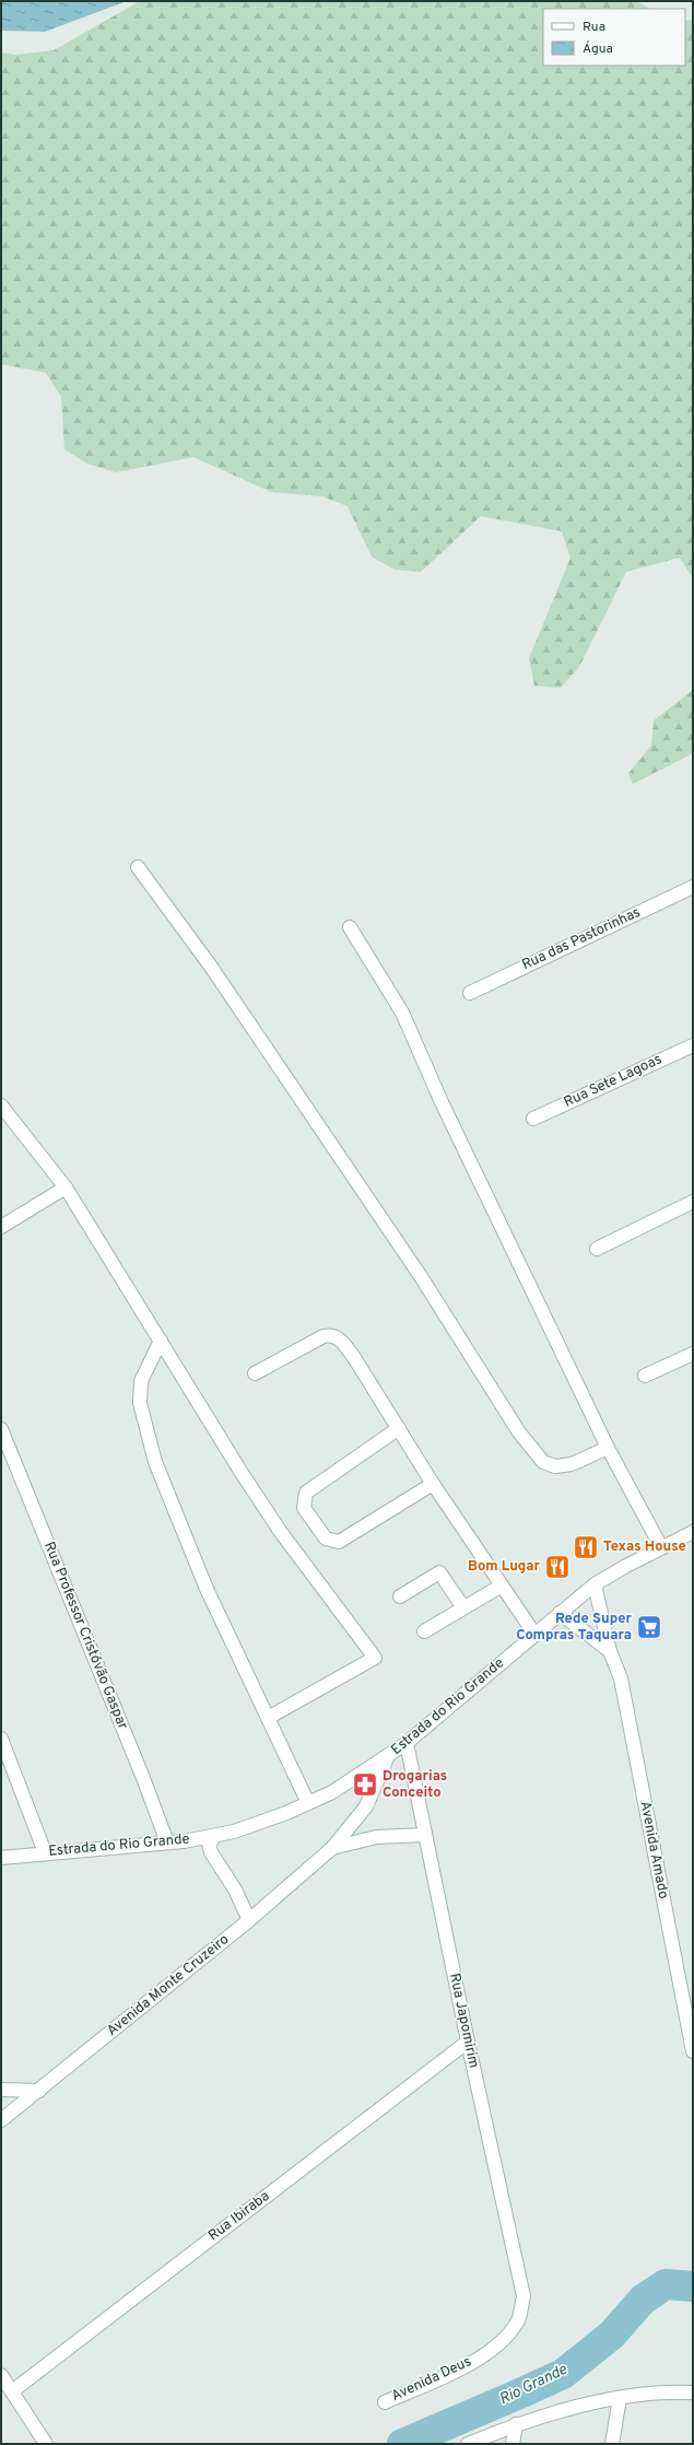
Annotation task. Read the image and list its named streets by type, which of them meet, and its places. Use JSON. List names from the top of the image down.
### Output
{
  "streets": {
    "street": [
      "Rua das Pastorinhas",
      "Rua Sete Lagoas",
      "Rua Professor Cristóvão Gaspar",
      "Estrada do Rio Grande",
      "Avenida Amado",
      "Avenida Monte Cruzeiro",
      "Rua Japomirim",
      "Rua Ibiraba",
      "Avenida Deus"
    ]
  },
  "crossings": [
    ["Rua Professor Cristóvão Gaspar", "Estrada do Rio Grande"],
    ["Estrada do Rio Grande", "Avenida Amado"],
    ["Estrada do Rio Grande", "Avenida Monte Cruzeiro"],
    ["Estrada do Rio Grande", "Rua Japomirim"],
    ["Avenida Monte Cruzeiro", "Rua Japomirim"],
    ["Rua Japomirim", "Rua Ibiraba"],
    ["Rua Japomirim", "Avenida Deus"]
  ],
  "water": ["Rio Grande"],
  "places": {
    "restaurant": ["Texas House", "Bom Lugar"],
    "supermarket": ["Rede Super Compras Taquara"],
    "pharmacy": ["Drogarias Conceito"]
  },
  "legend": ["Rua", "Água"]
}
